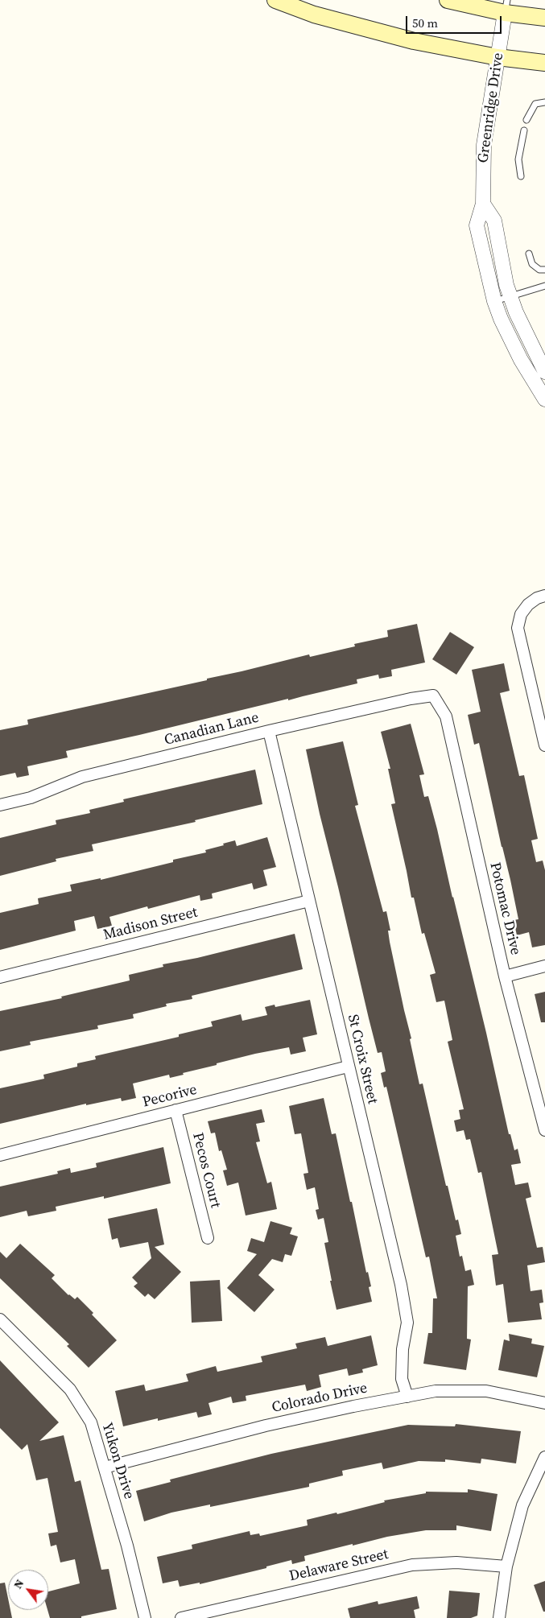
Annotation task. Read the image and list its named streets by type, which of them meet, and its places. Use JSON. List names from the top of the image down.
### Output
{
  "streets": {
    "street": [
      "Greenridge Drive",
      "Canadian Lane",
      "Potomac Drive",
      "Madison Street",
      "St Croix Street",
      "Pecorive",
      "Pecos Court",
      "Colorado Drive",
      "Yukon Drive",
      "Delaware Street"
    ]
  },
  "crossings": [
    ["Canadian Lane", "Potomac Drive"],
    ["Canadian Lane", "St Croix Street"],
    ["Madison Street", "St Croix Street"],
    ["St Croix Street", "Pecorive"],
    ["St Croix Street", "Colorado Drive"],
    ["Pecorive", "Pecos Court"],
    ["Colorado Drive", "Yukon Drive"]
  ],
  "scale_bar": "50 m",
  "north": "top left"
}
